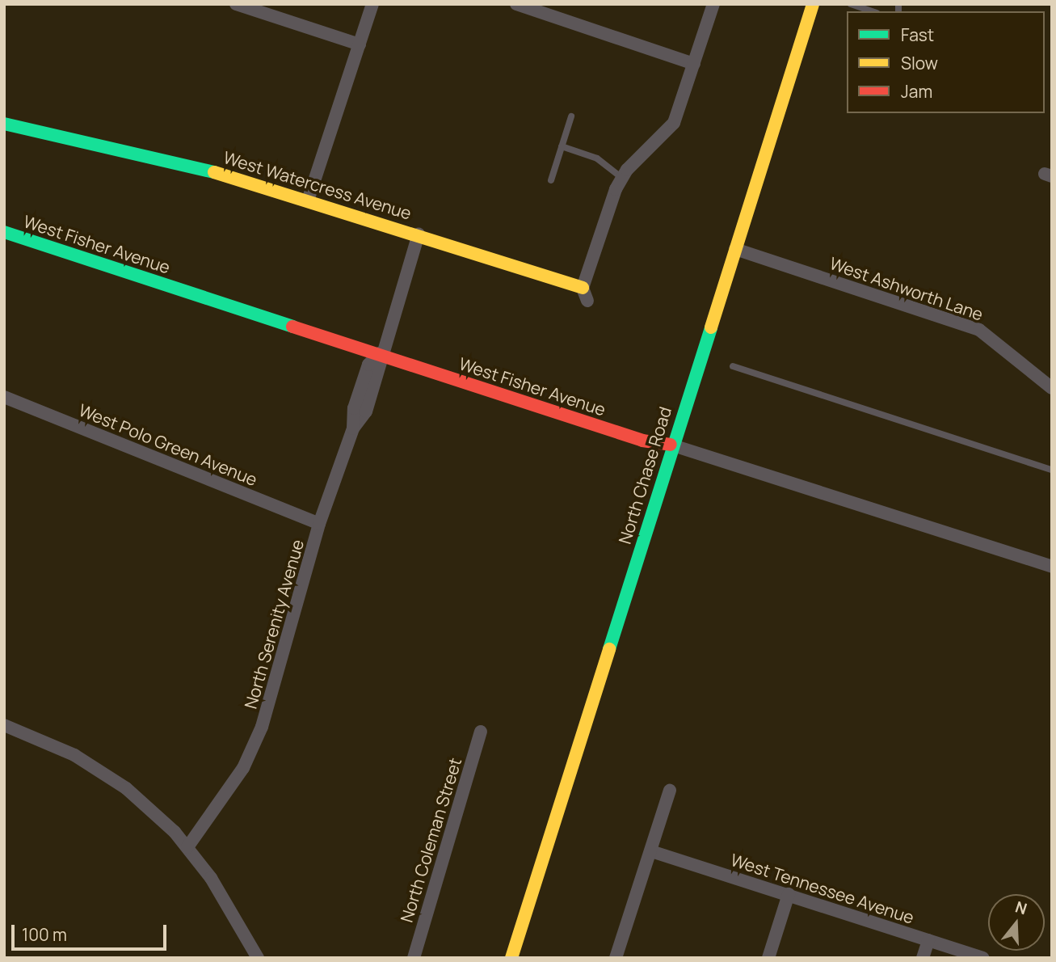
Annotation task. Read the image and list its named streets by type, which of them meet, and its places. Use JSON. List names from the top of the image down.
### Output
{
  "streets": {
    "street": [
      "West Watercress Avenue",
      "West Fisher Avenue",
      "West Ashworth Lane",
      "West Polo Green Avenue",
      "North Chase Road",
      "North Serenity Avenue",
      "North Coleman Street",
      "West Tennessee Avenue"
    ]
  },
  "crossings": [
    ["West Watercress Avenue", "North Serenity Avenue"],
    ["West Fisher Avenue", "North Chase Road"],
    ["West Fisher Avenue", "North Serenity Avenue"],
    ["West Ashworth Lane", "North Chase Road"],
    ["West Polo Green Avenue", "North Serenity Avenue"]
  ],
  "legend": ["Fast", "Slow", "Jam"],
  "scale_bar": "100 m",
  "north": "top"
}
